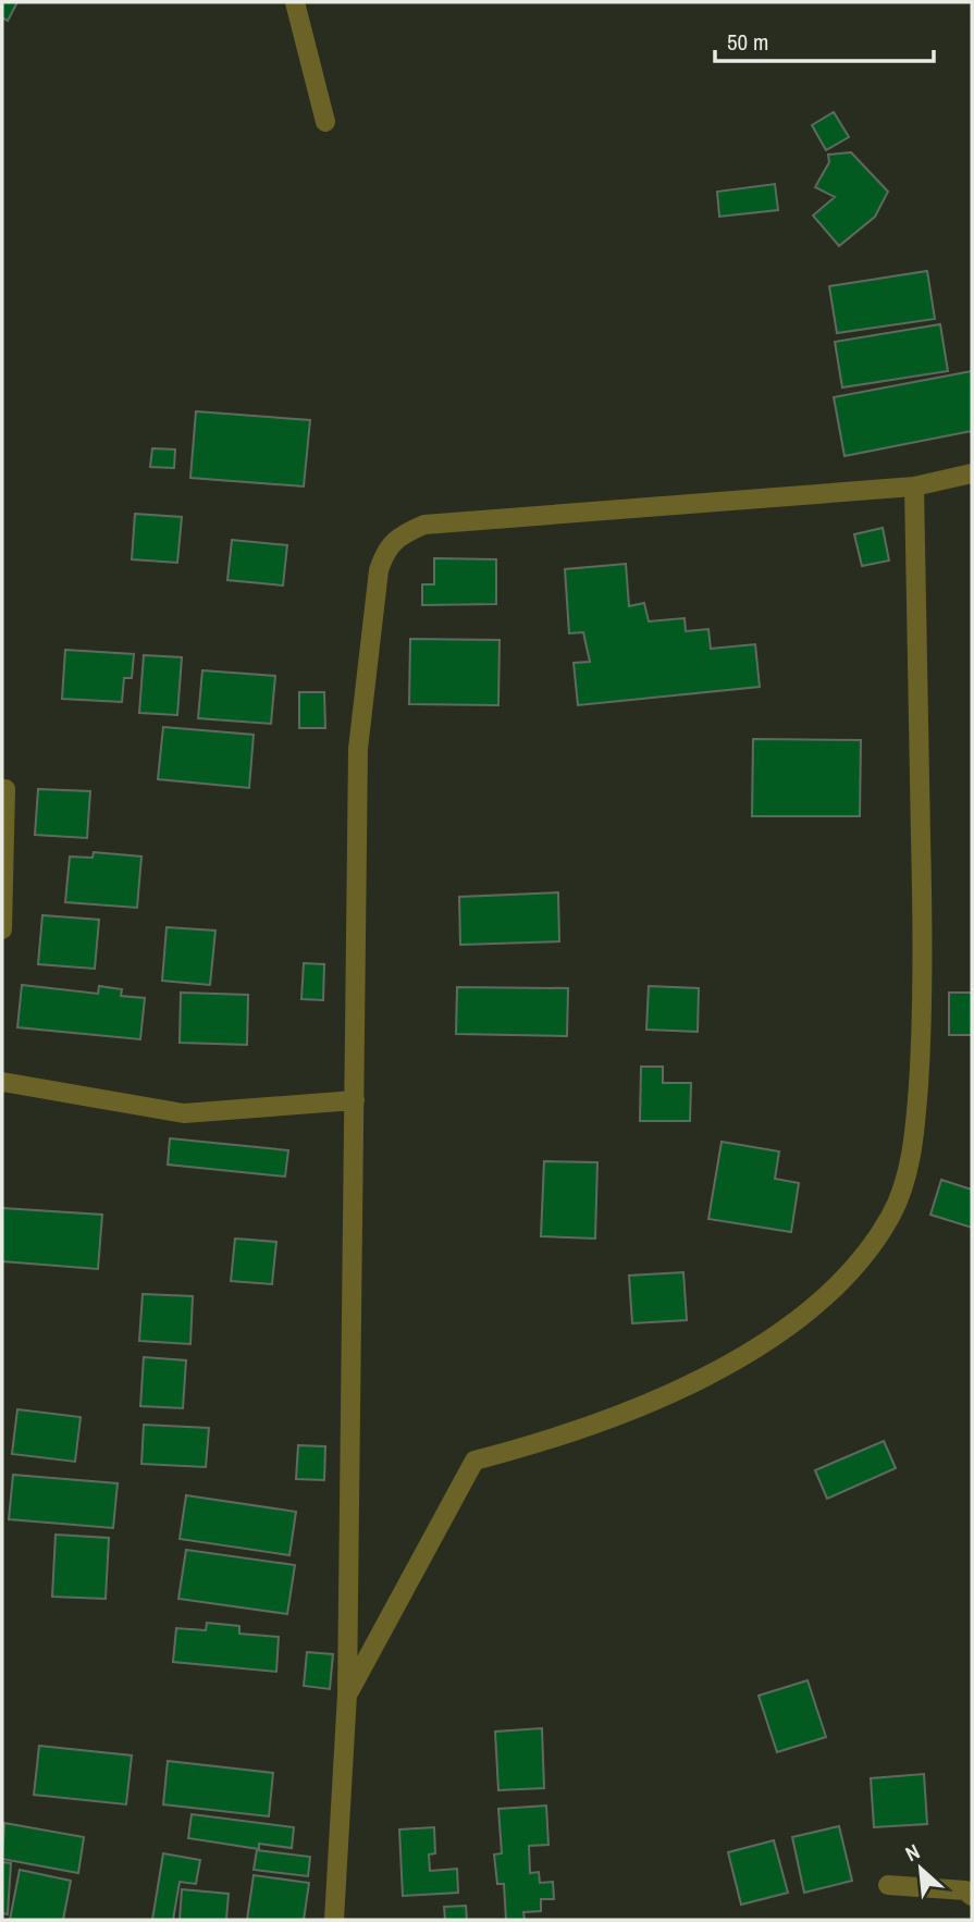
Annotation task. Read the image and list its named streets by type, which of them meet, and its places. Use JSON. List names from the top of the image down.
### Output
{
  "scale_bar": "50 m",
  "north": "top left"
}
